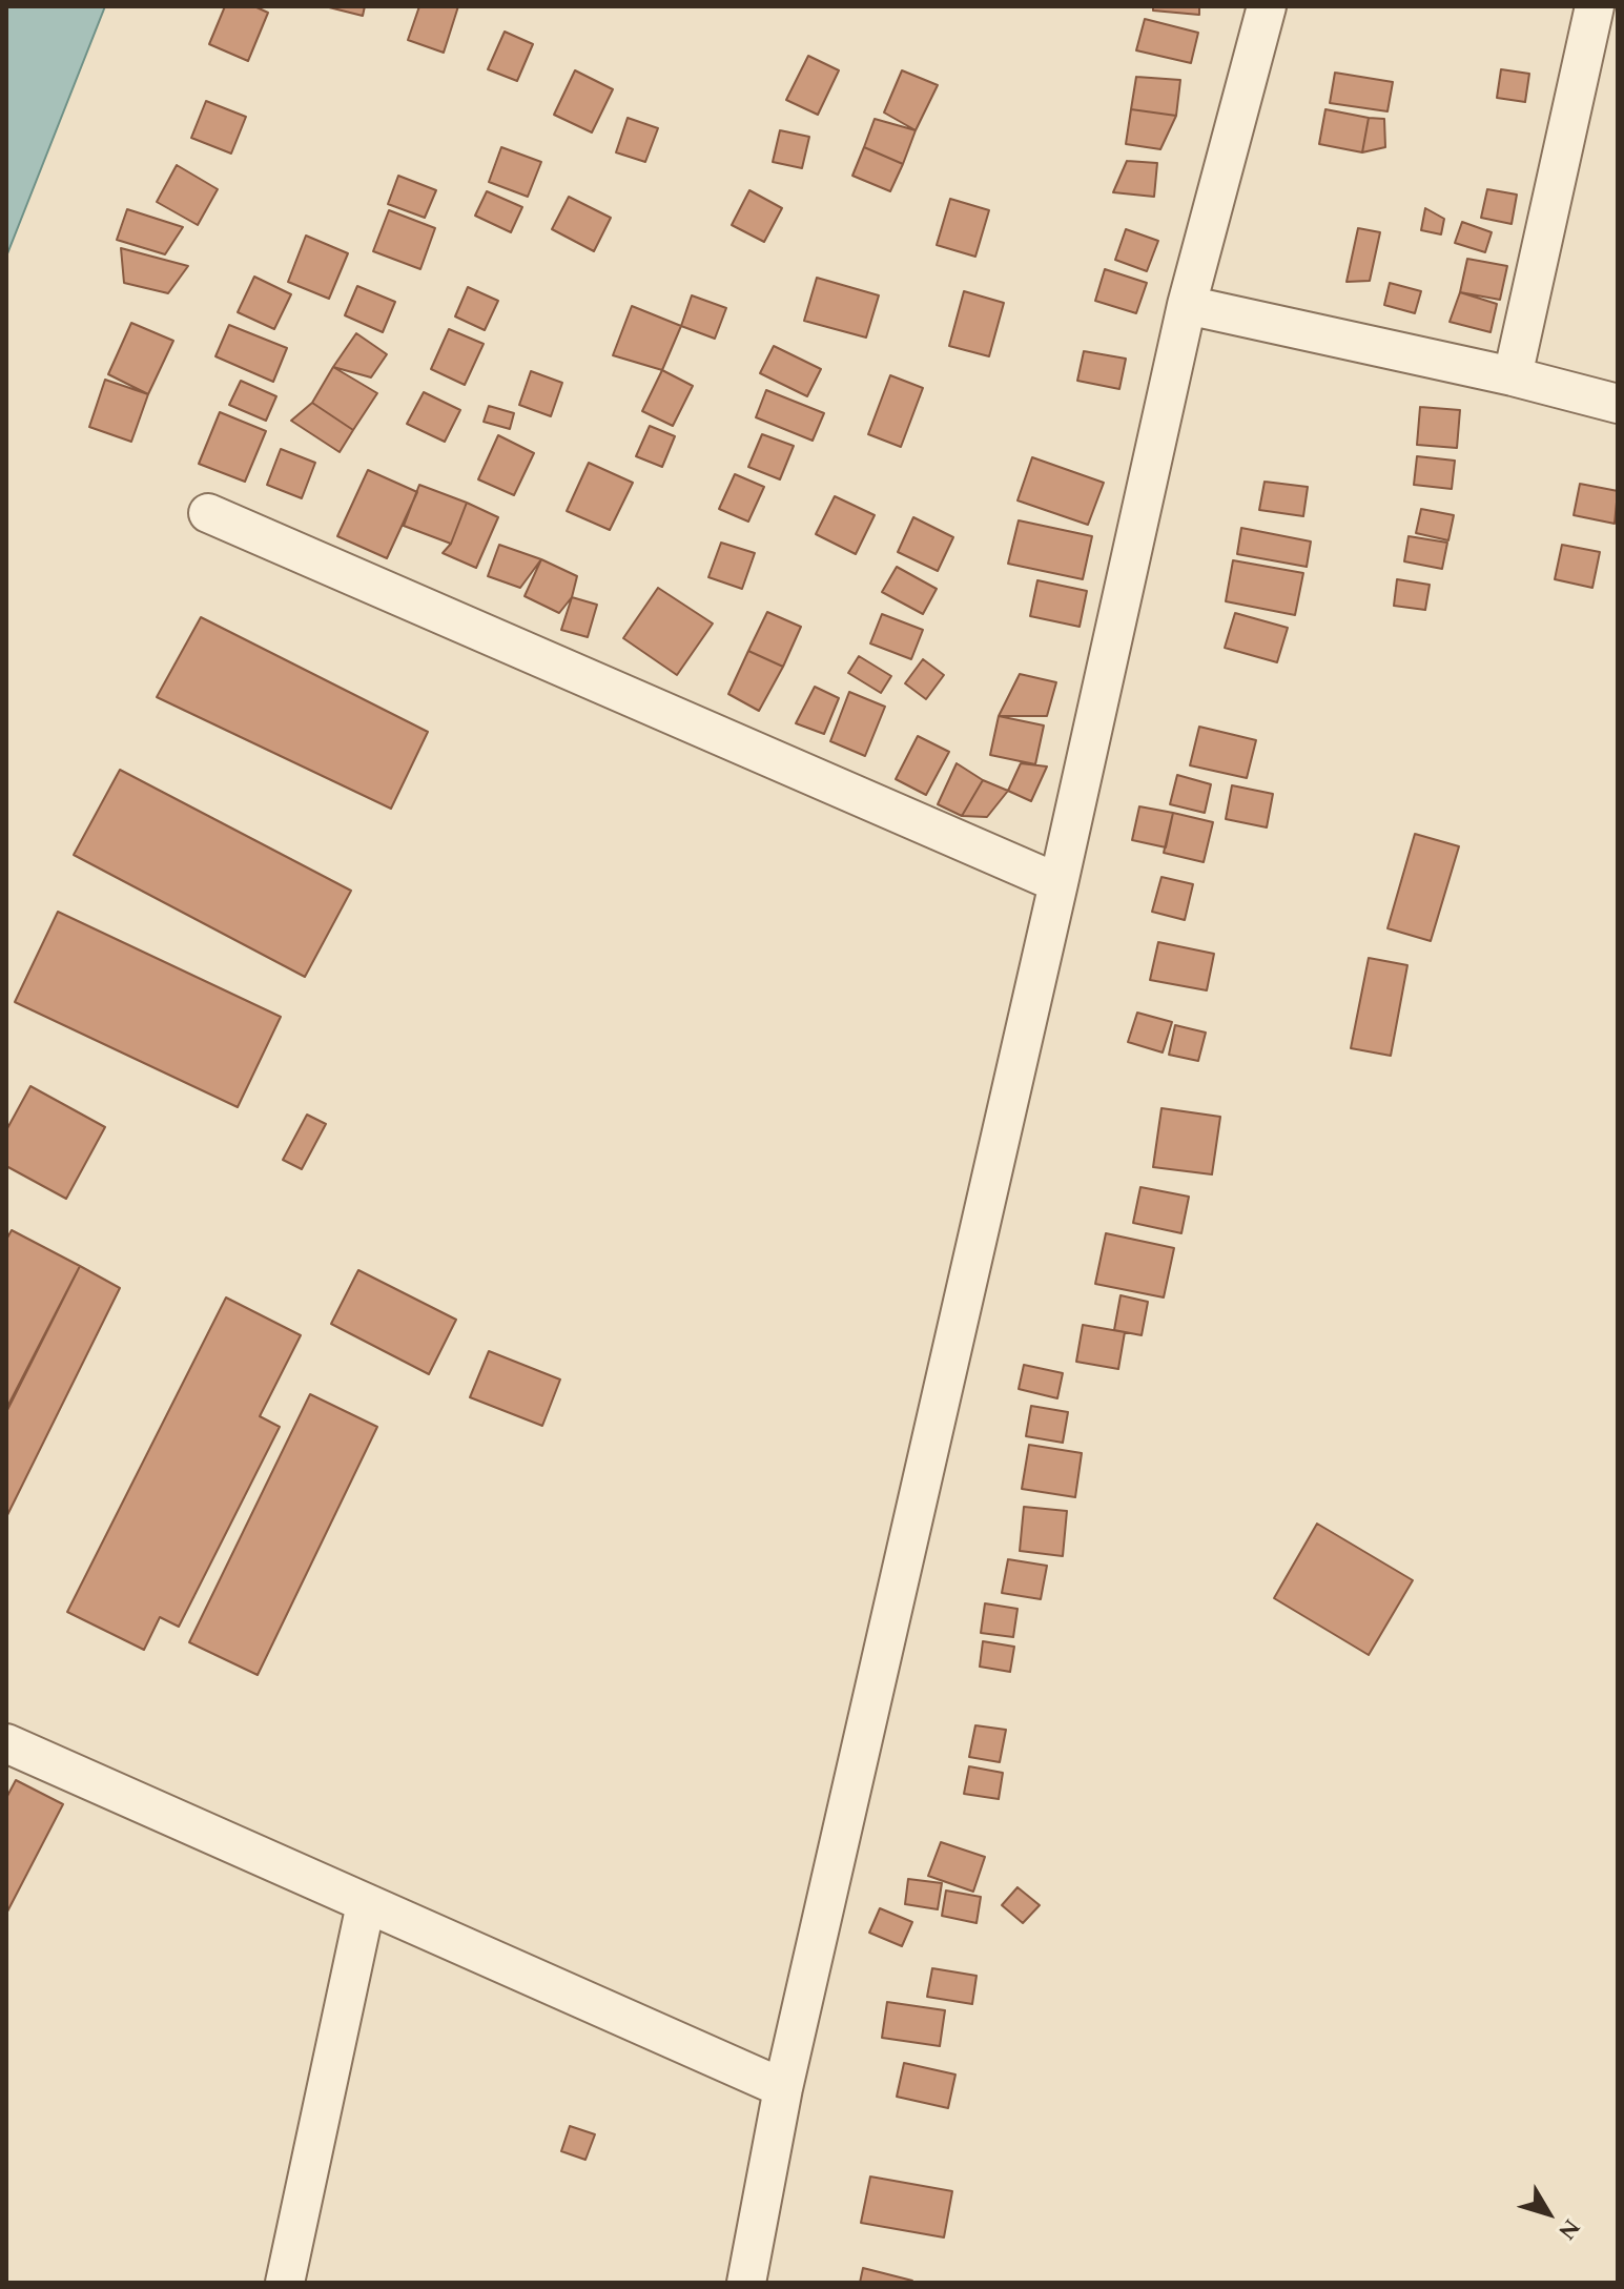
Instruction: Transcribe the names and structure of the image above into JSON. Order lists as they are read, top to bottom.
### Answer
{
  "north": "bottom right"
}
